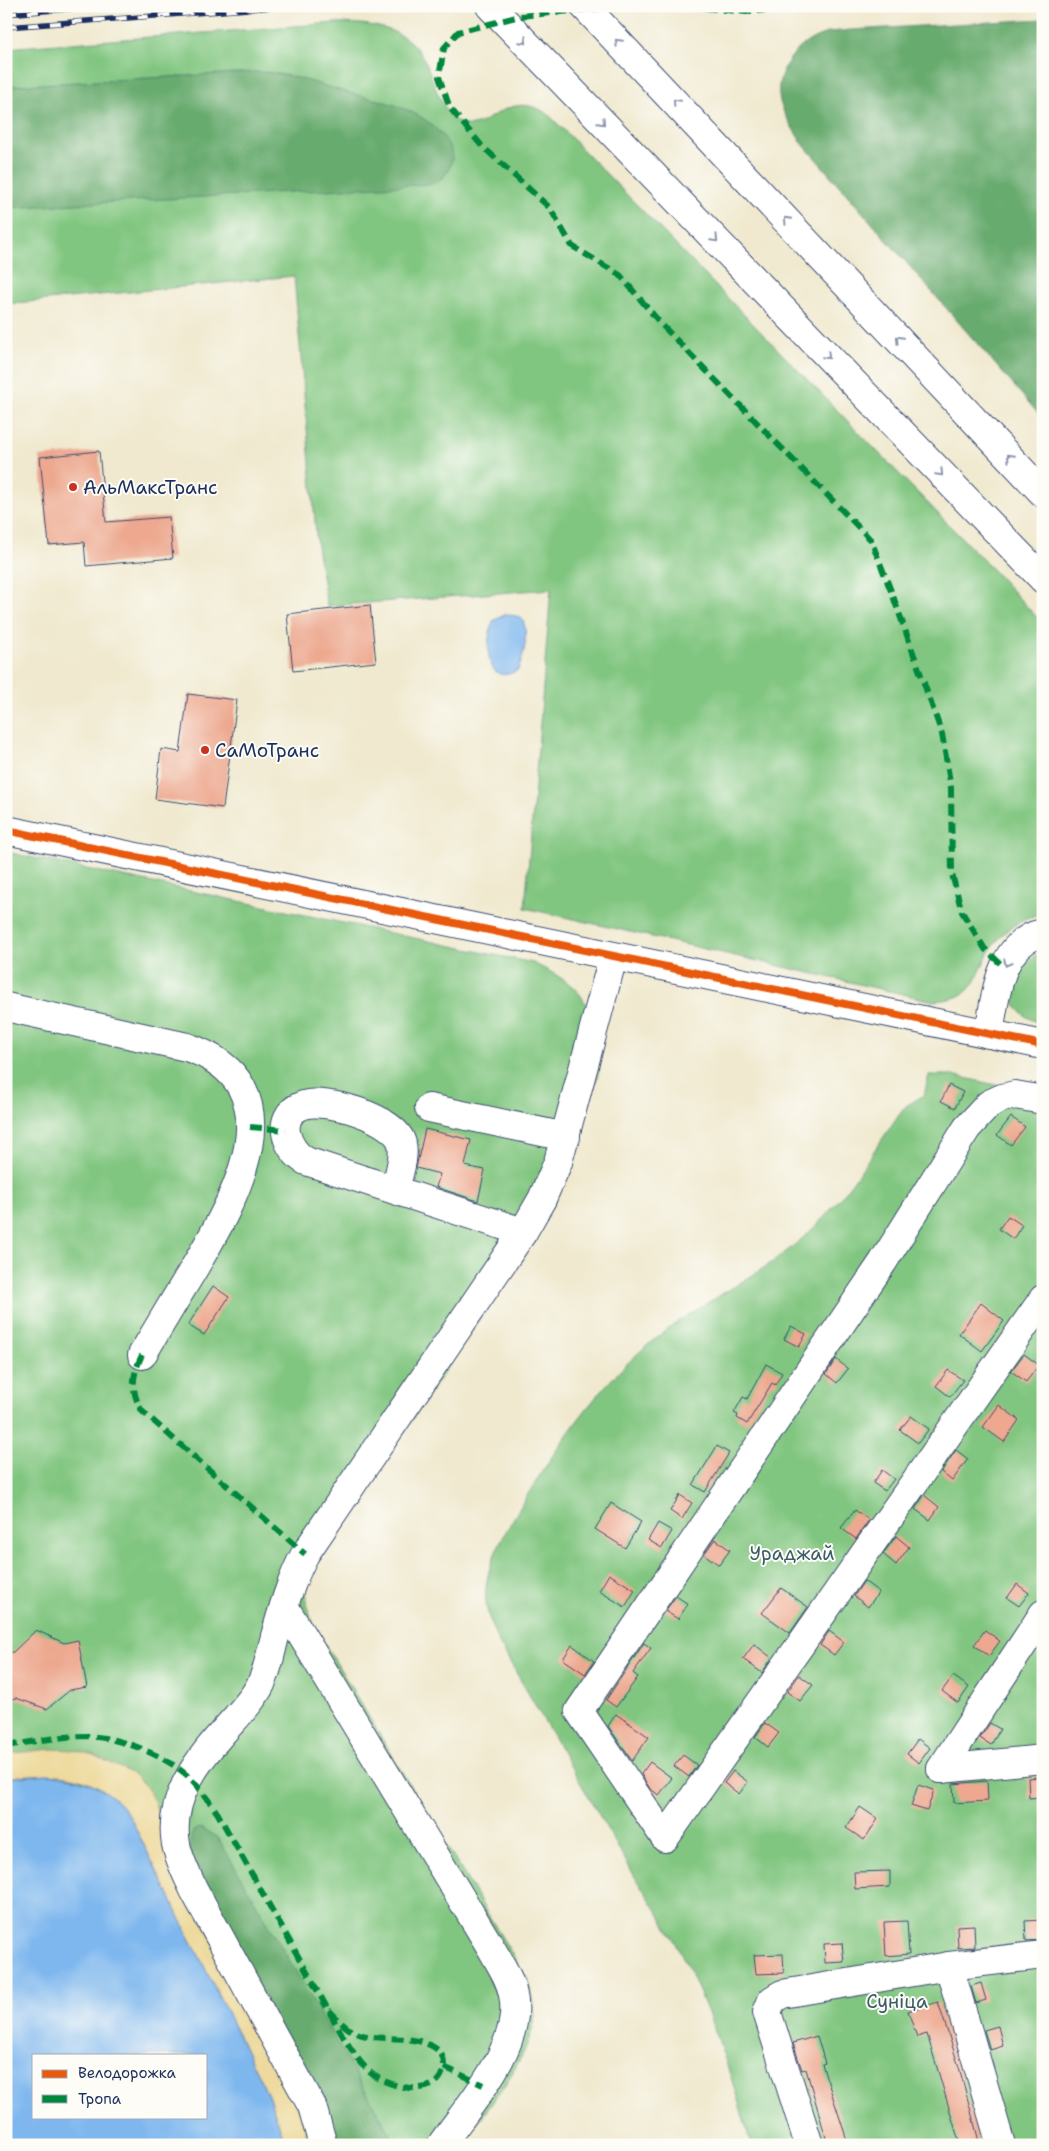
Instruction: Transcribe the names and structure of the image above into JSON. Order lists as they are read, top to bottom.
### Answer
{
  "parks": ["Ураджай", "Суніца"],
  "places": ["АльМаксТранс", "СаМоТранс"],
  "legend": ["Велодорожка", "Тропа"]
}
